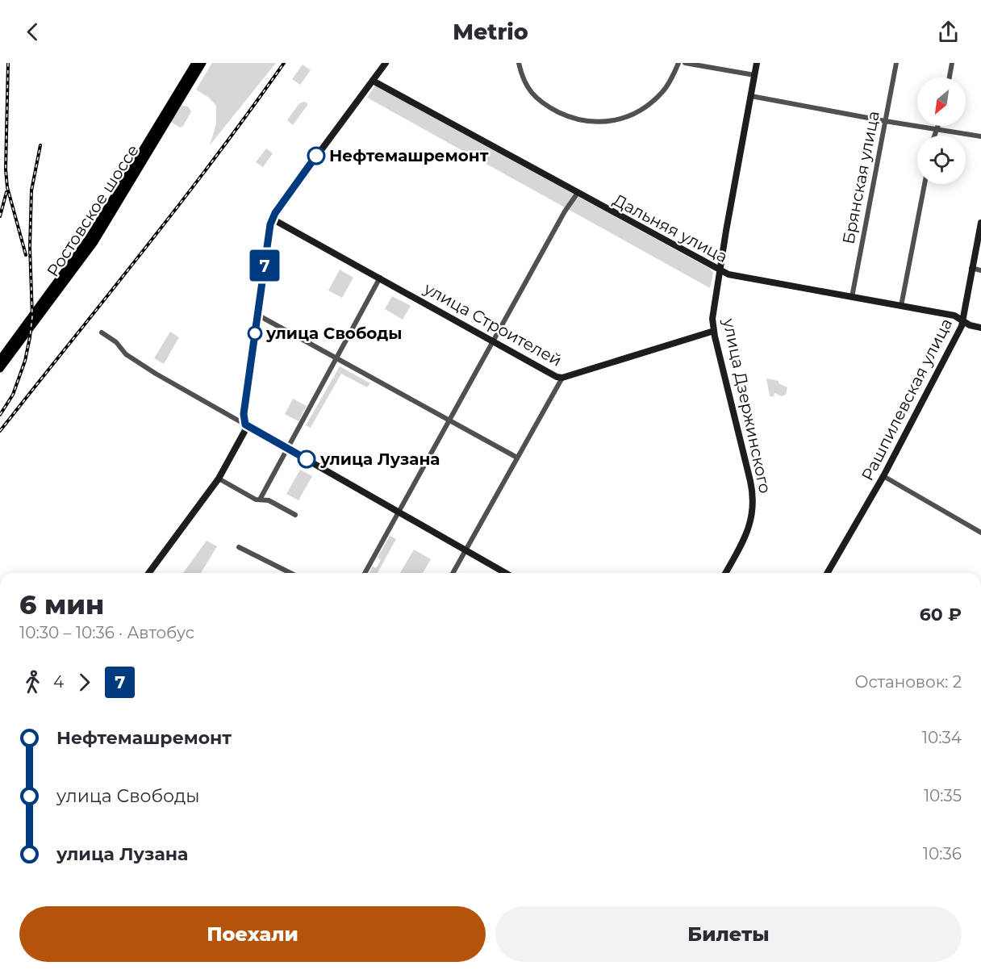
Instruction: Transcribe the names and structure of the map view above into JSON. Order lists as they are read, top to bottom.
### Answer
{
  "streets": {
    "main road": ["Ростовское шоссе"],
    "street": [
      "Брянская улица",
      "Дальняя улица",
      "улица Строителей",
      "Рашпилевская улица",
      "улица Дзержинского"
    ]
  },
  "crossings": [
    ["Брянская улица", "Дальняя улица"],
    ["Дальняя улица", "Рашпилевская улица"],
    ["Дальняя улица", "улица Дзержинского"],
    ["улица Строителей", "улица Дзержинского"]
  ],
  "places": ["Нефтемашремонт", "улица Свободы", "улица Лузана"],
  "lines": ["bus line 7"],
  "north": "bottom left",
  "page": {
    "header": "Metrio",
    "on_map": "7",
    "heading": ["6 мин", "10:30 – 10:36 · Автобус", "60 ₽"],
    "legs": ["4", "7", "Остановок: 2"],
    "list": [
      {
        "name": "Нефтемашремонт",
        "value": "10:34"
      },
      {
        "name": "улица Свободы",
        "value": "10:35"
      },
      {
        "name": "улица Лузана",
        "value": "10:36"
      }
    ],
    "buttons": ["Поехали", "Билеты"]
  }
}
